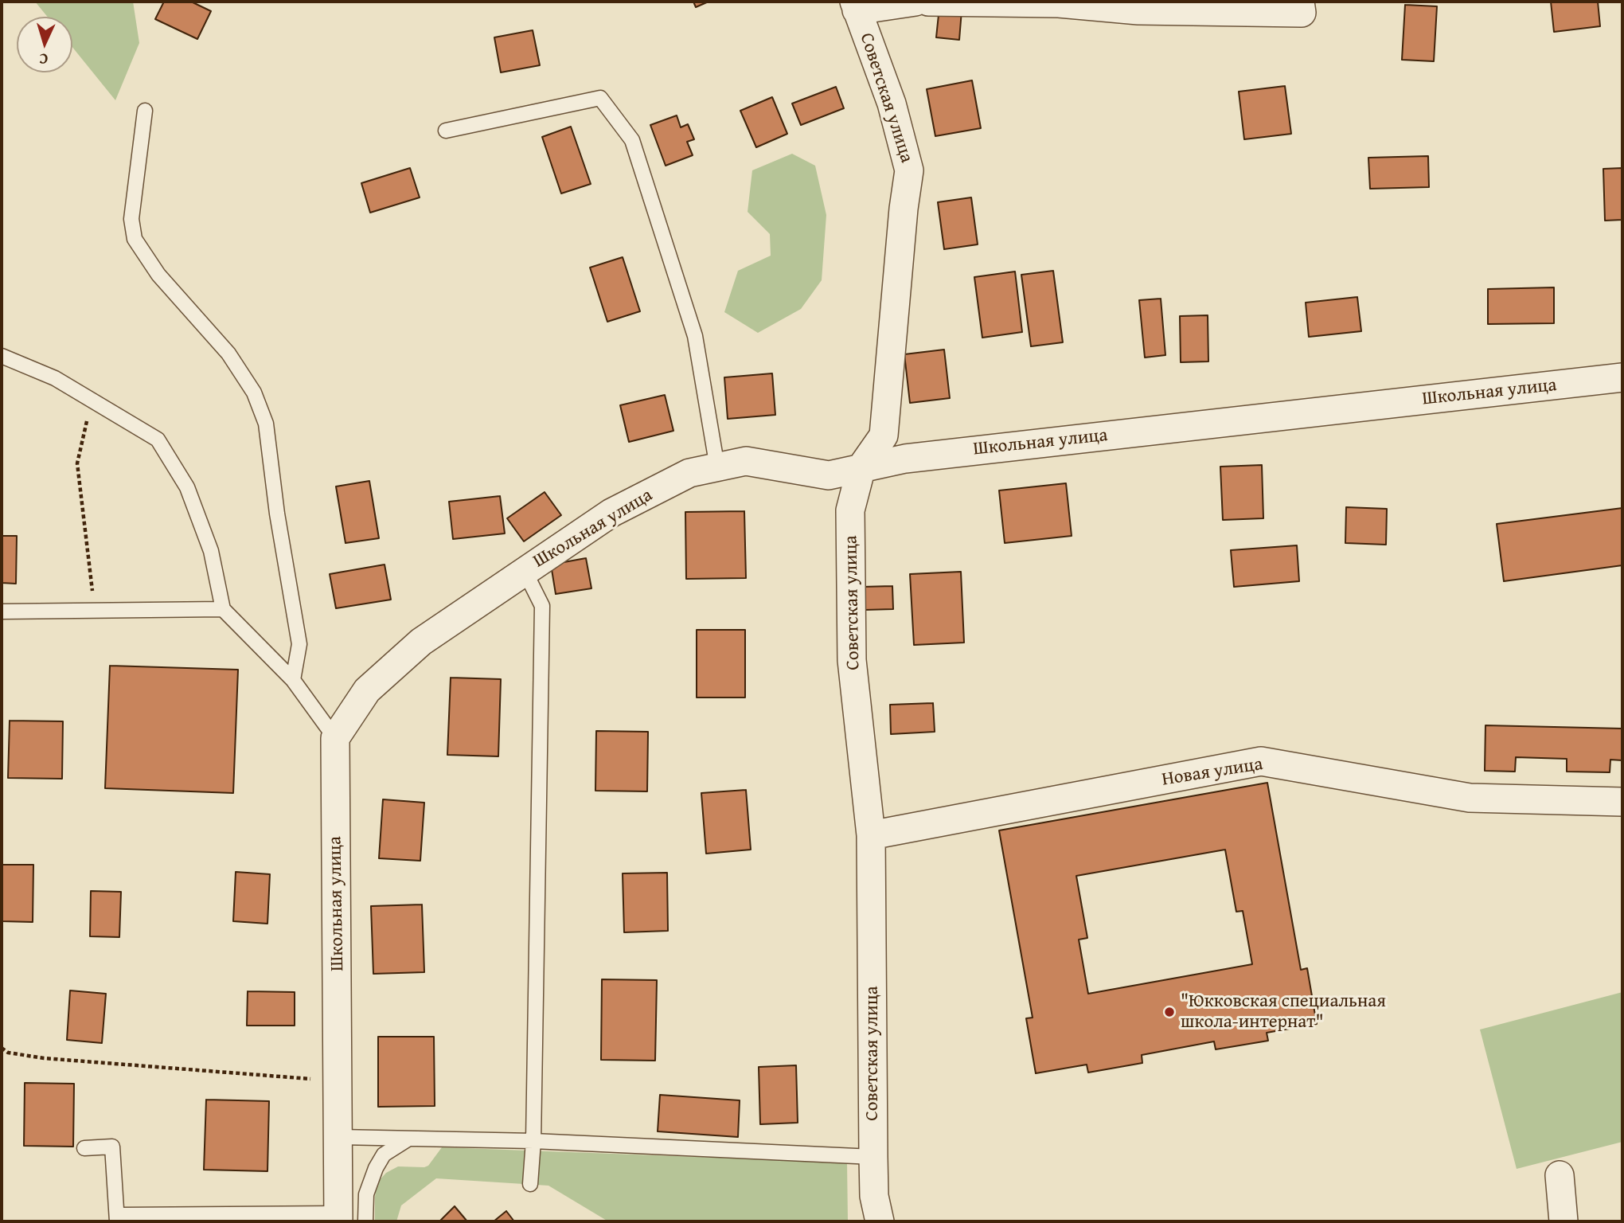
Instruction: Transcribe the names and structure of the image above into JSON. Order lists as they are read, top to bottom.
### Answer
{
  "streets": {
    "street": ["Советская улица", "Школьная улица", "Новая улица"]
  },
  "crossings": [
    ["Советская улица", "Школьная улица"],
    ["Советская улица", "Новая улица"]
  ],
  "places": ["\"Юкковская специальная школа-интернат\""],
  "north": "bottom"
}
